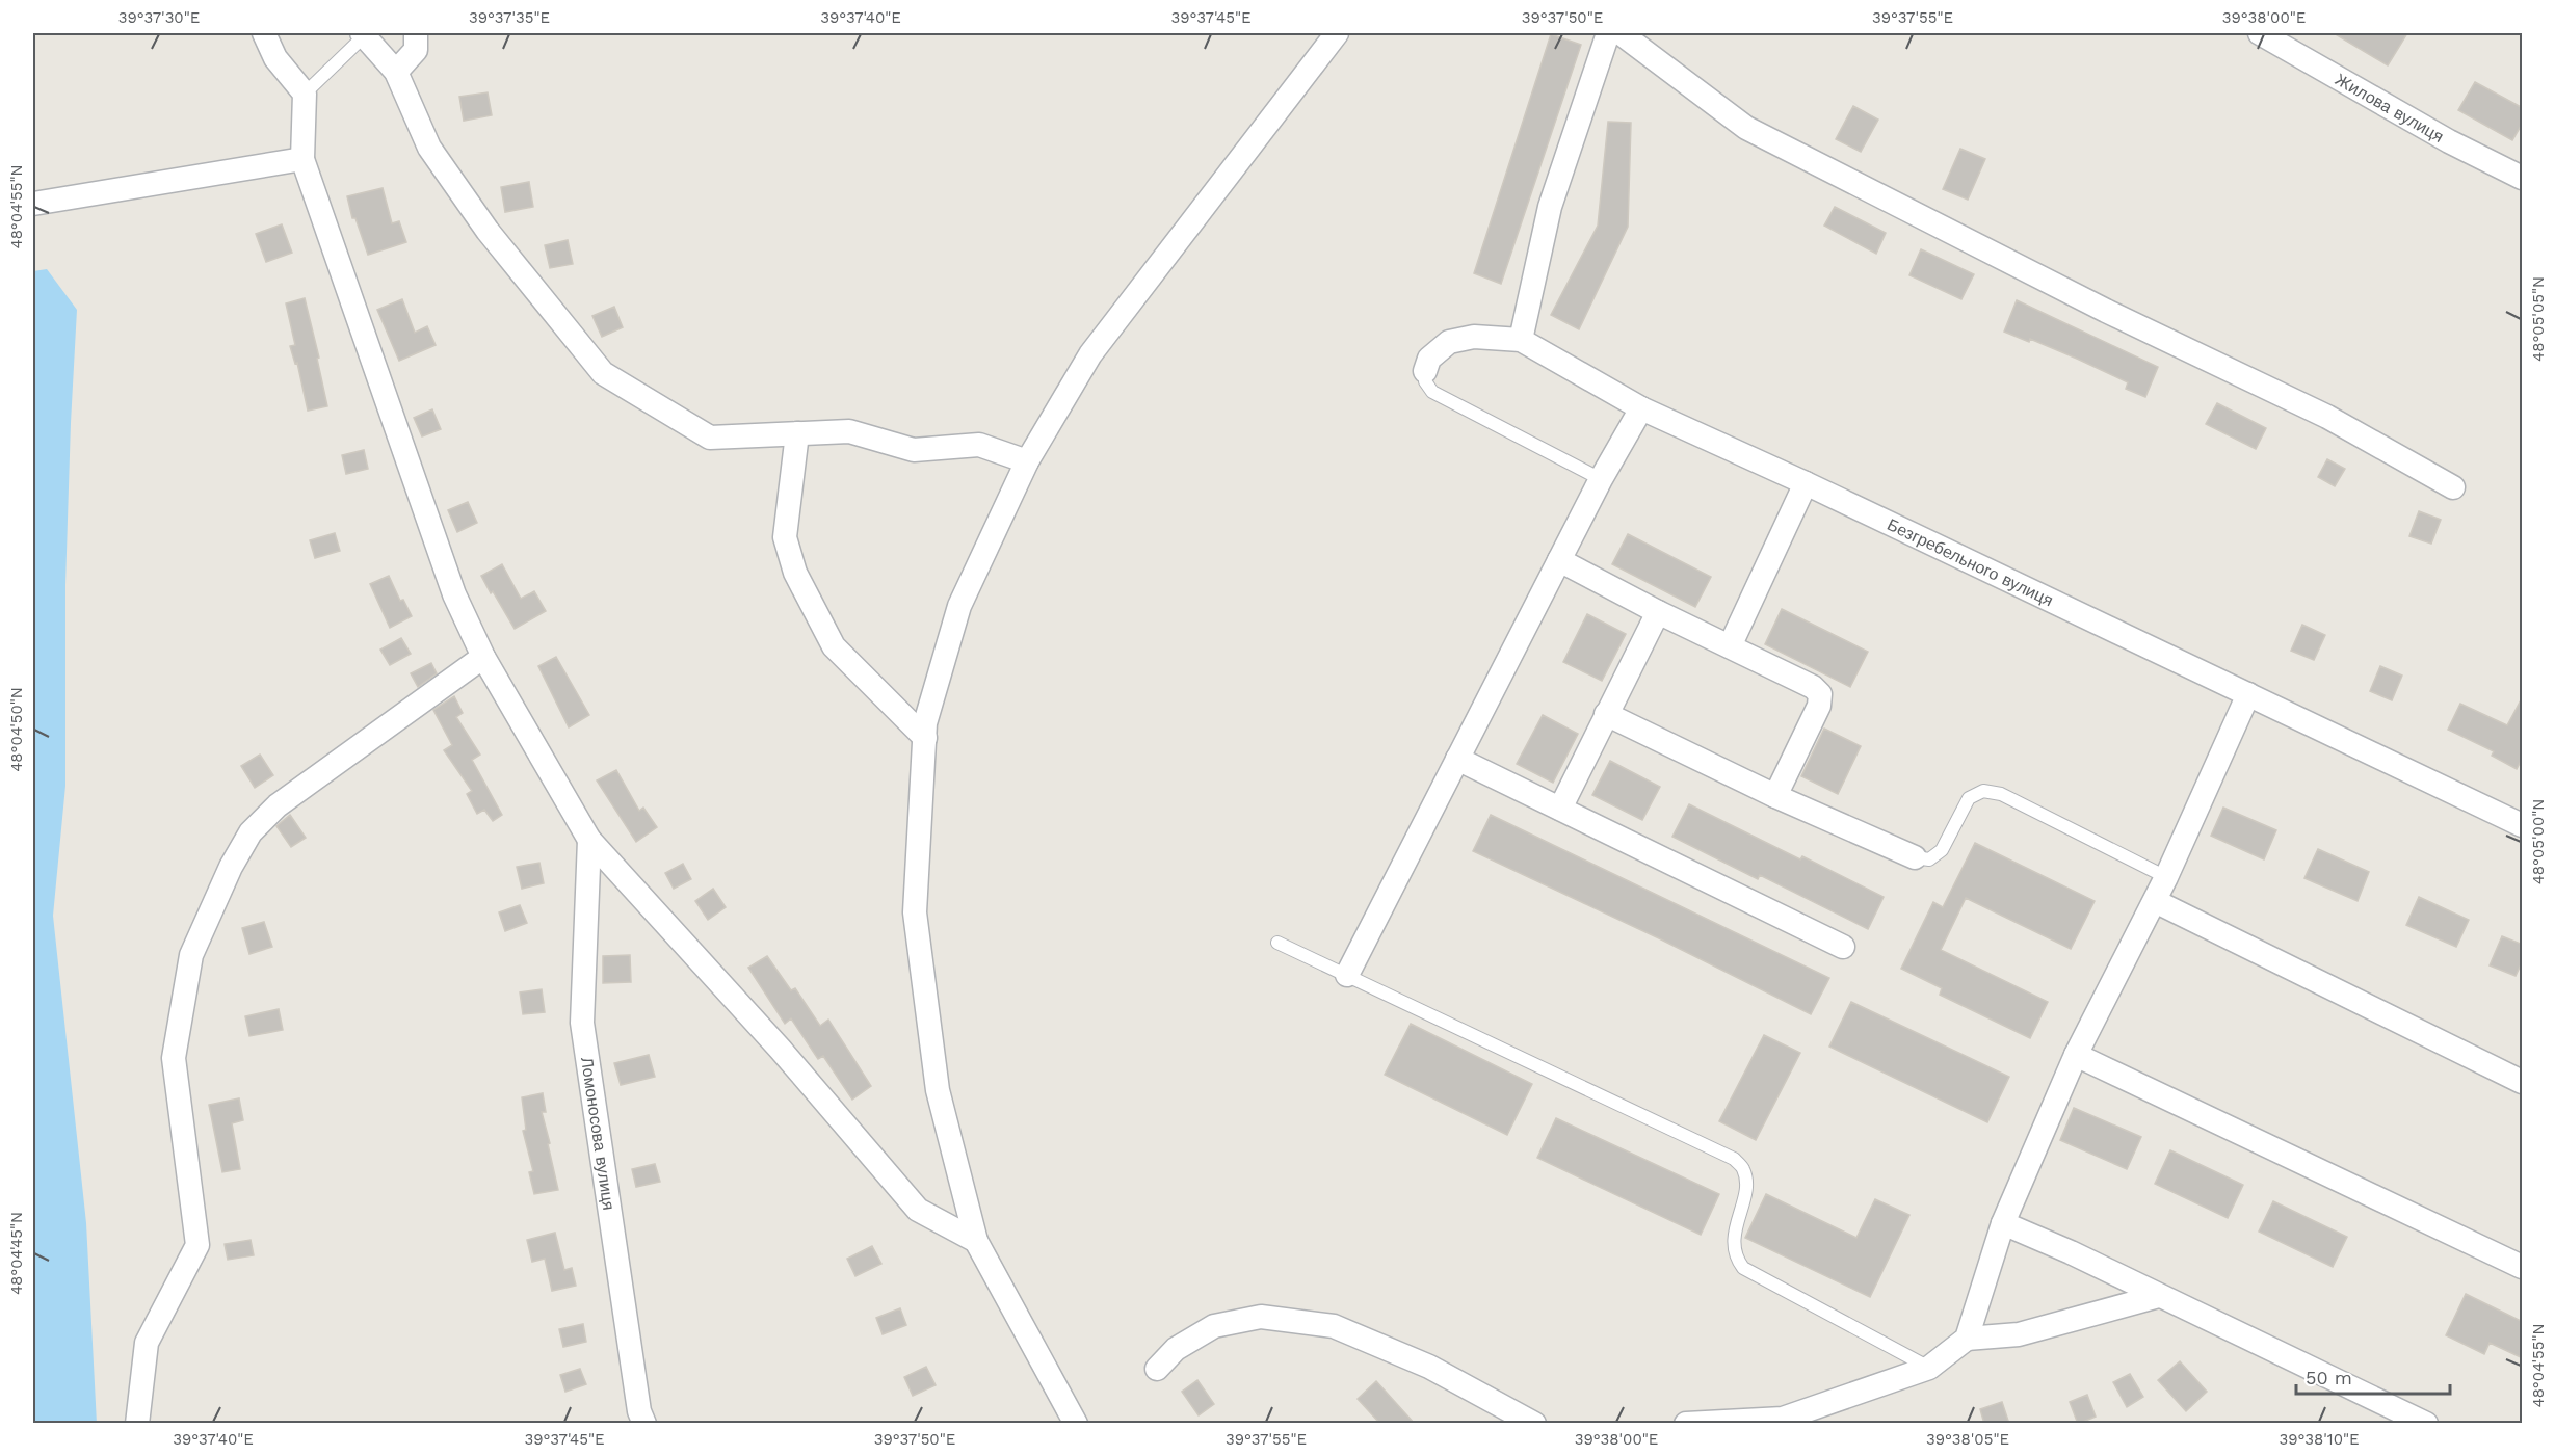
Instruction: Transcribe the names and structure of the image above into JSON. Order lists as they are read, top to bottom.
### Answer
{
  "streets": {
    "street": ["Жилова вулиця", "Безгребельного вулиця", "Ломоносова вулиця"]
  },
  "scale_bar": "50 m",
  "coordinates": [
    "39°37'30\"E",
    "39°37'35\"E",
    "39°37'40\"E",
    "39°37'45\"E",
    "39°37'50\"E",
    "39°37'55\"E",
    "39°38'00\"E",
    "48°04'55\"N",
    "48°05'05\"N",
    "48°04'50\"N",
    "48°05'00\"N",
    "48°04'45\"N",
    "39°38'05\"E",
    "39°38'10\"E"
  ]
}
